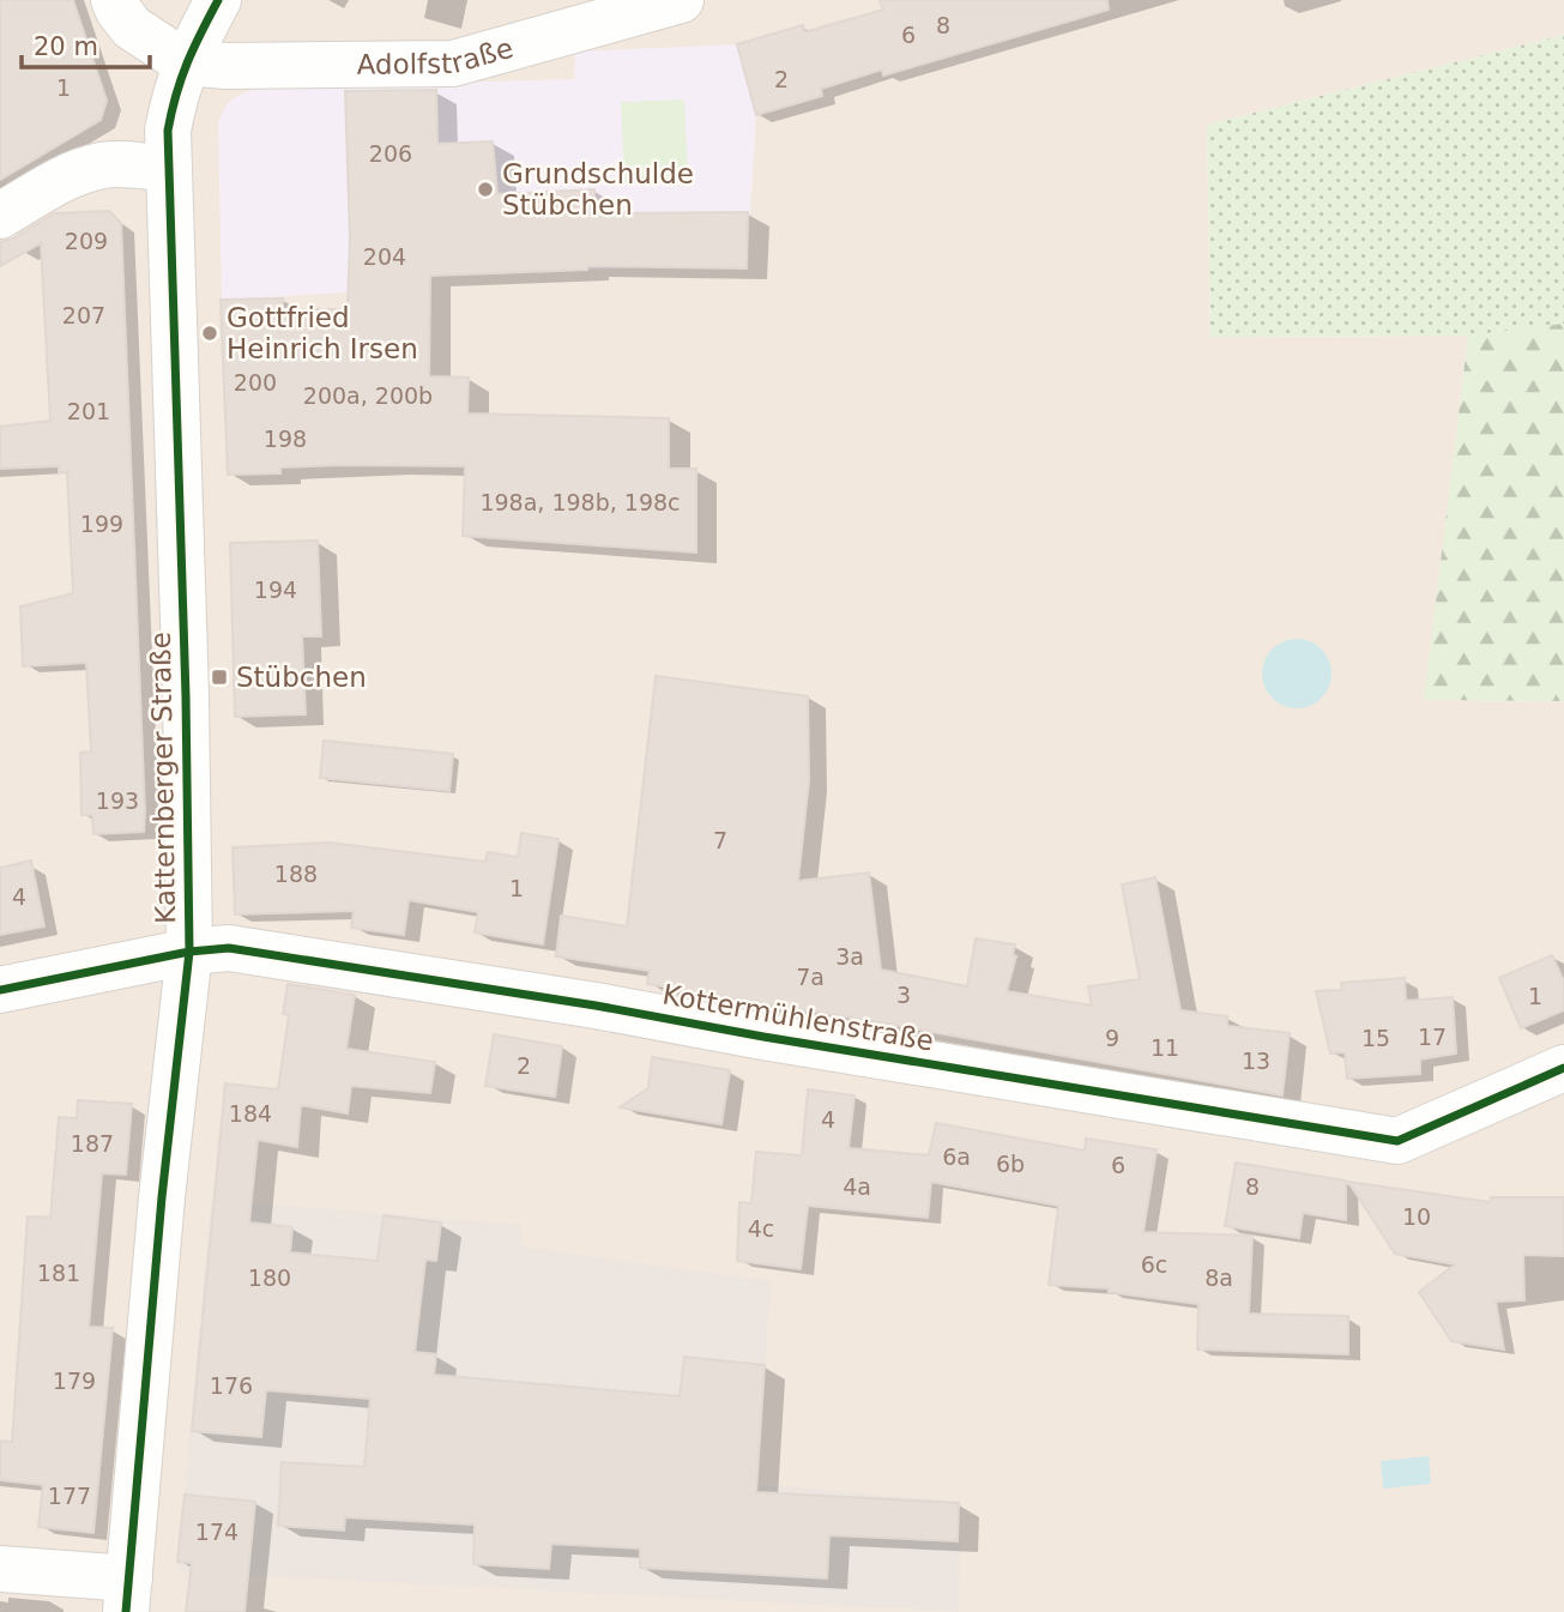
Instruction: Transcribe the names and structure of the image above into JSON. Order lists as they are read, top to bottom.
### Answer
{
  "streets": {
    "street": ["Adolfstraße", "Katternberger Straße", "Kottermühlenstraße"]
  },
  "crossings": [
    ["Adolfstraße", "Katternberger Straße"],
    ["Katternberger Straße", "Kottermühlenstraße"]
  ],
  "places": {
    "other": ["Grundschulde Stübchen", "Gottfried Heinrich Irsen"],
    "transit": ["Stübchen"]
  },
  "house_numbers": [
    "8",
    "6",
    "2",
    "1",
    "206",
    "209",
    "204",
    "207",
    "200",
    "200a, 200b",
    "201",
    "198",
    "198a, 198b, 198c",
    "199",
    "194",
    "193",
    "7",
    "188",
    "1",
    "4",
    "3a",
    "7a",
    "3",
    "1",
    "17",
    "9",
    "15",
    "11",
    "13",
    "2",
    "184",
    "4",
    "187",
    "6a",
    "6b",
    "6",
    "4a",
    "8",
    "10",
    "4c",
    "6c",
    "181",
    "180",
    "8a",
    "179",
    "176",
    "177",
    "174"
  ],
  "scale_bar": "20 m"
}
